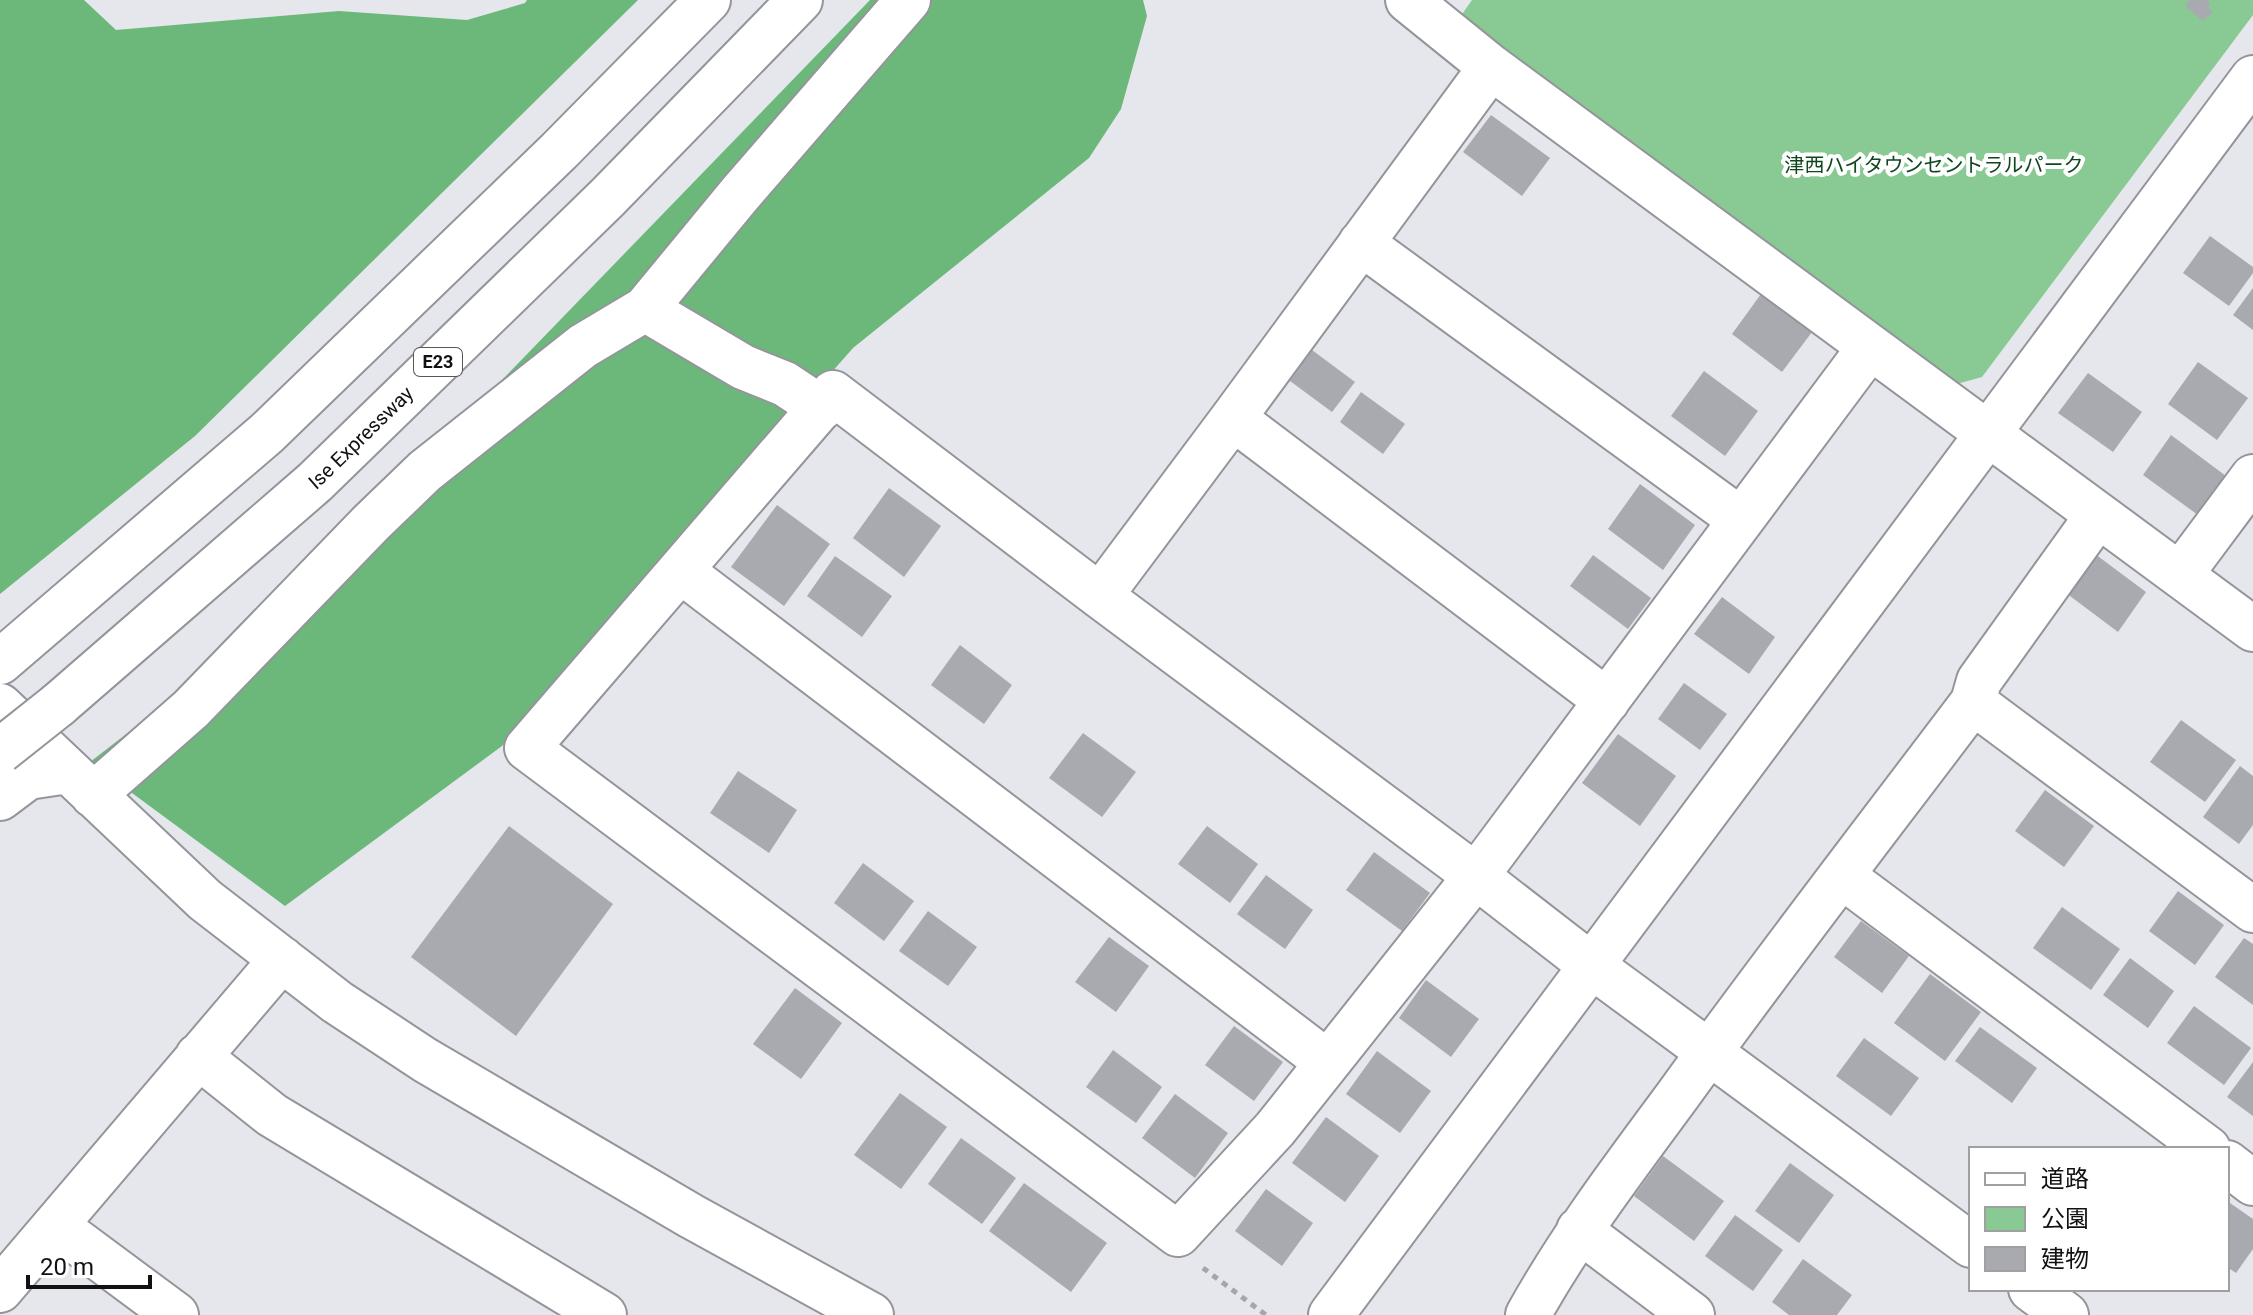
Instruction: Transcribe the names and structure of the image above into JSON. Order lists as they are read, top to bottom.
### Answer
{
  "streets": {
    "main road": ["E23", "Ise Expressway"]
  },
  "parks": ["津西ハイタウンセントラルパーク"],
  "legend": ["道路", "公園", "建物"],
  "scale_bar": "20 m"
}
